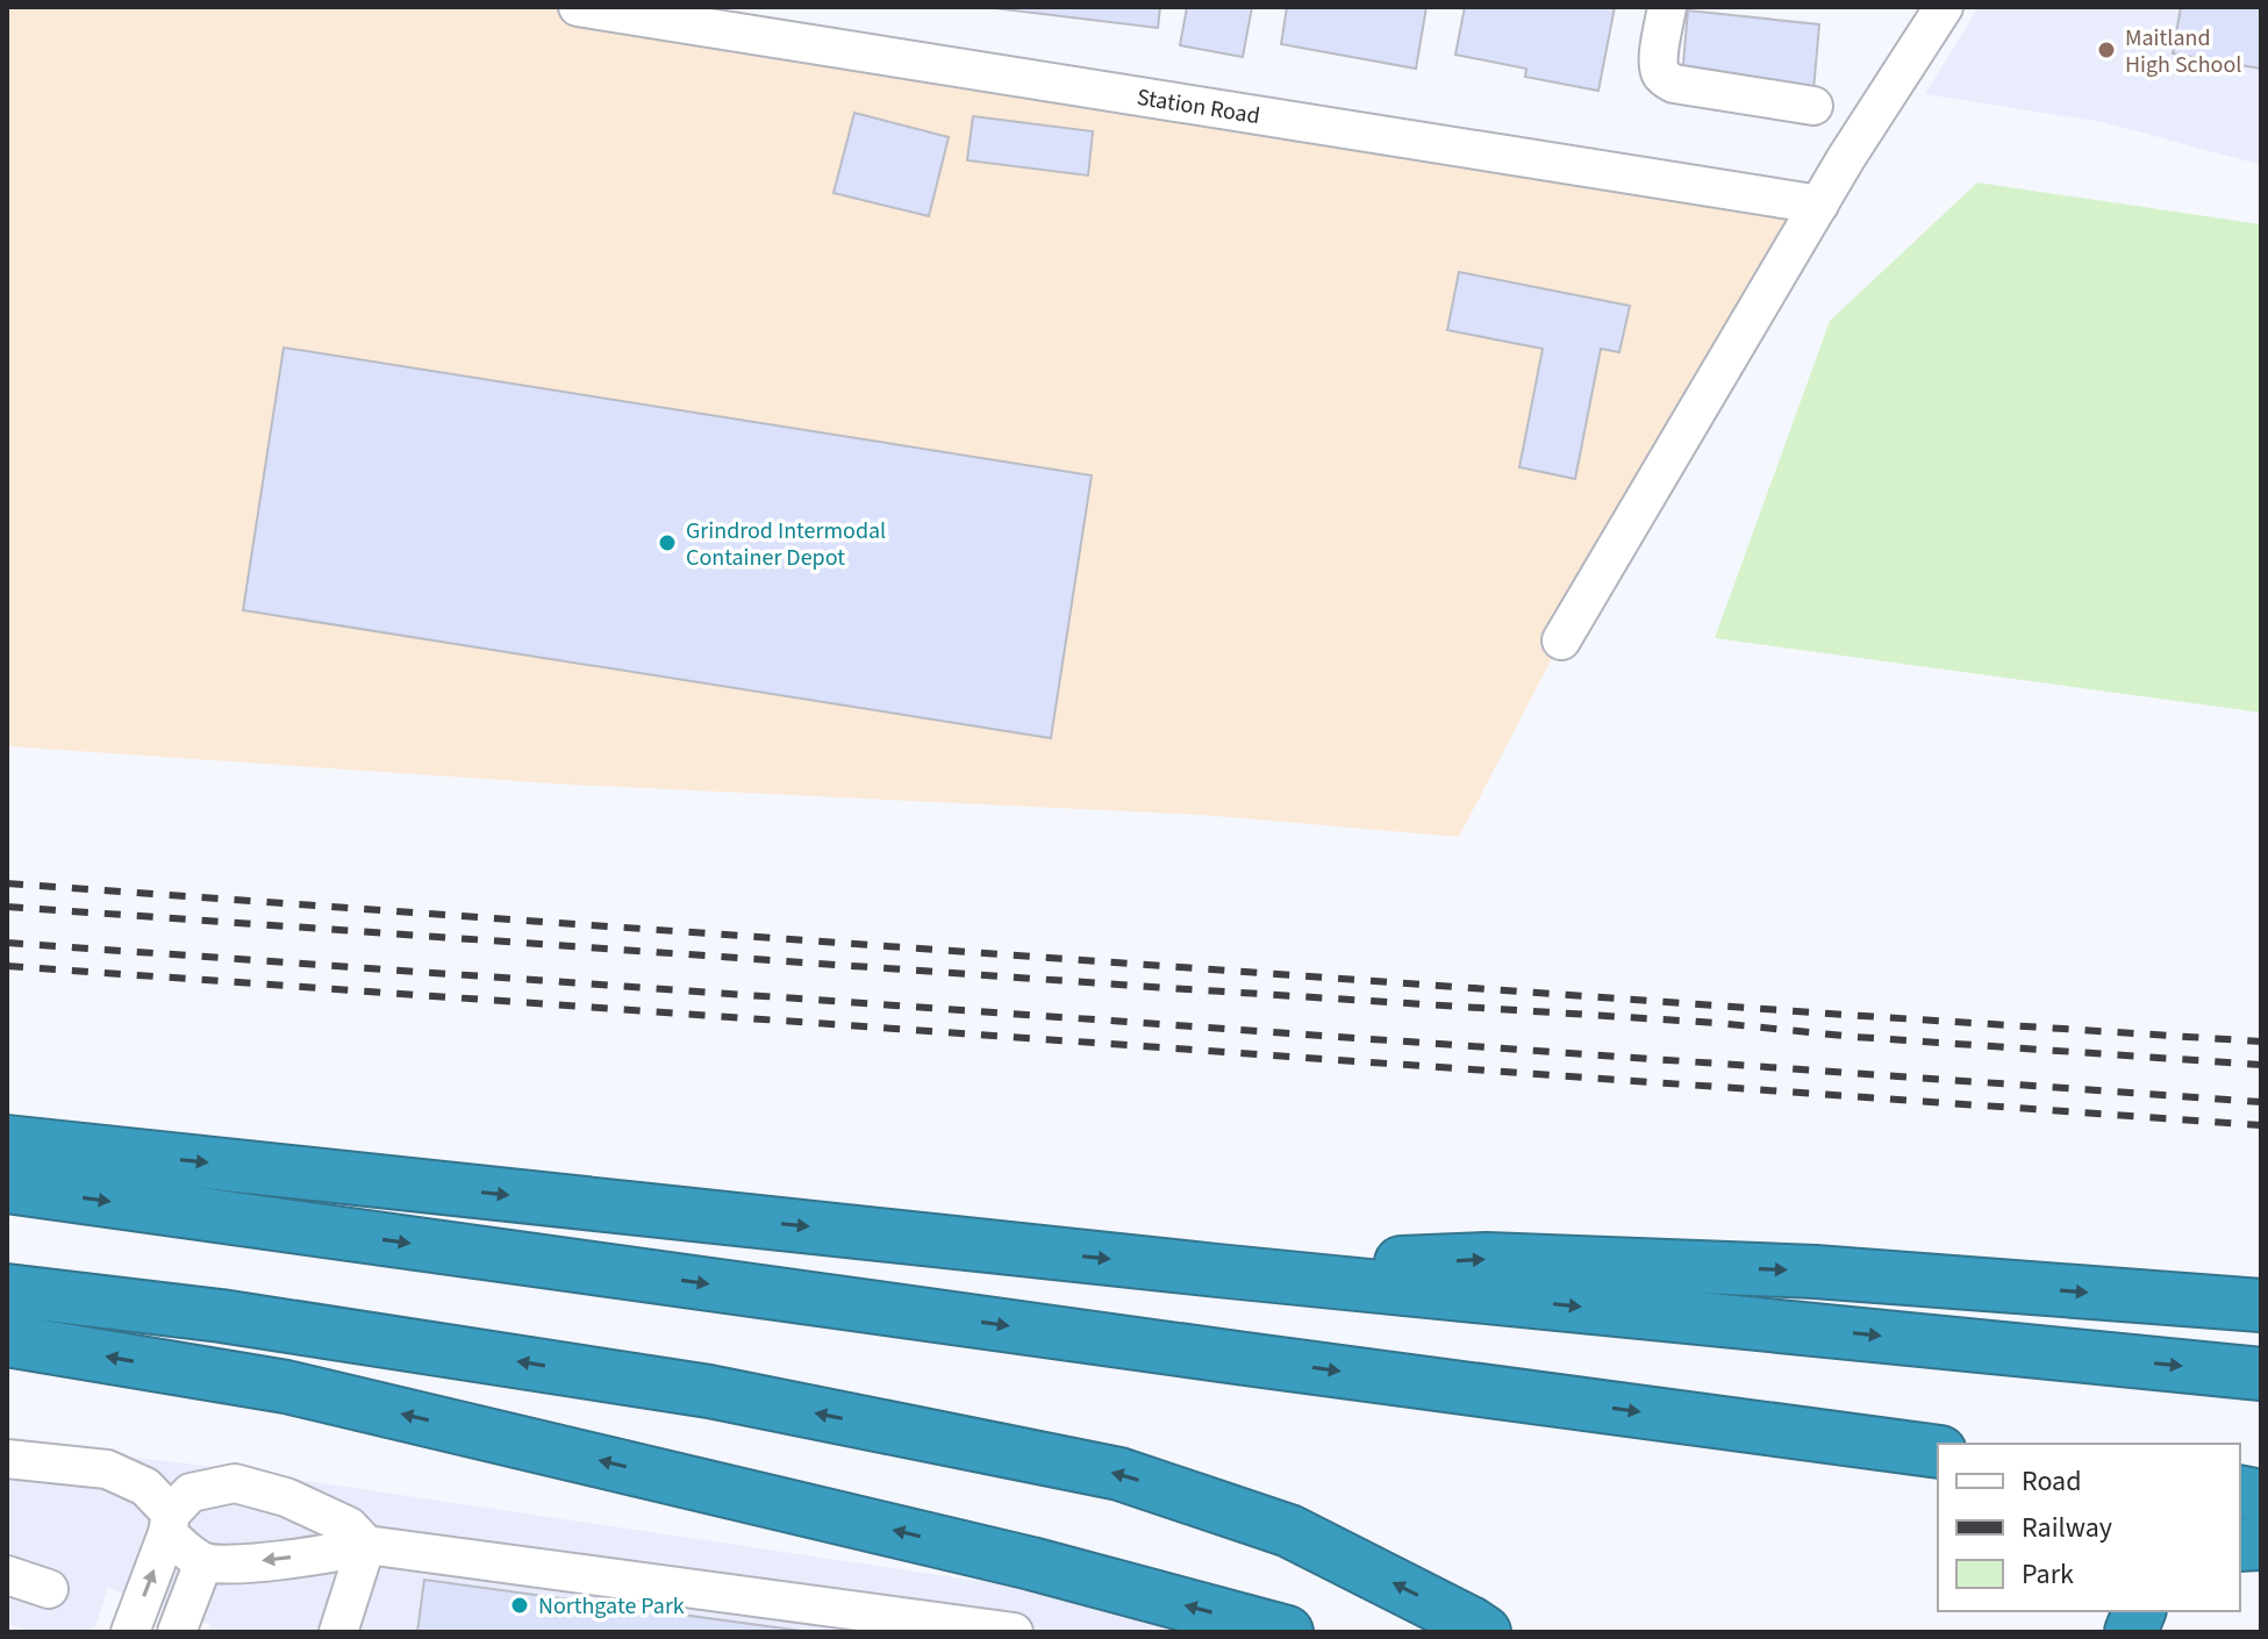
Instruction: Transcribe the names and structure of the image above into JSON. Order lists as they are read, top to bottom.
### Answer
{
  "streets": {
    "street": ["Station Road"]
  },
  "places": ["Maitland High School", "Grindrod Intermodal Container Depot", "Northgate Park"],
  "legend": ["Road", "Railway", "Park"]
}
